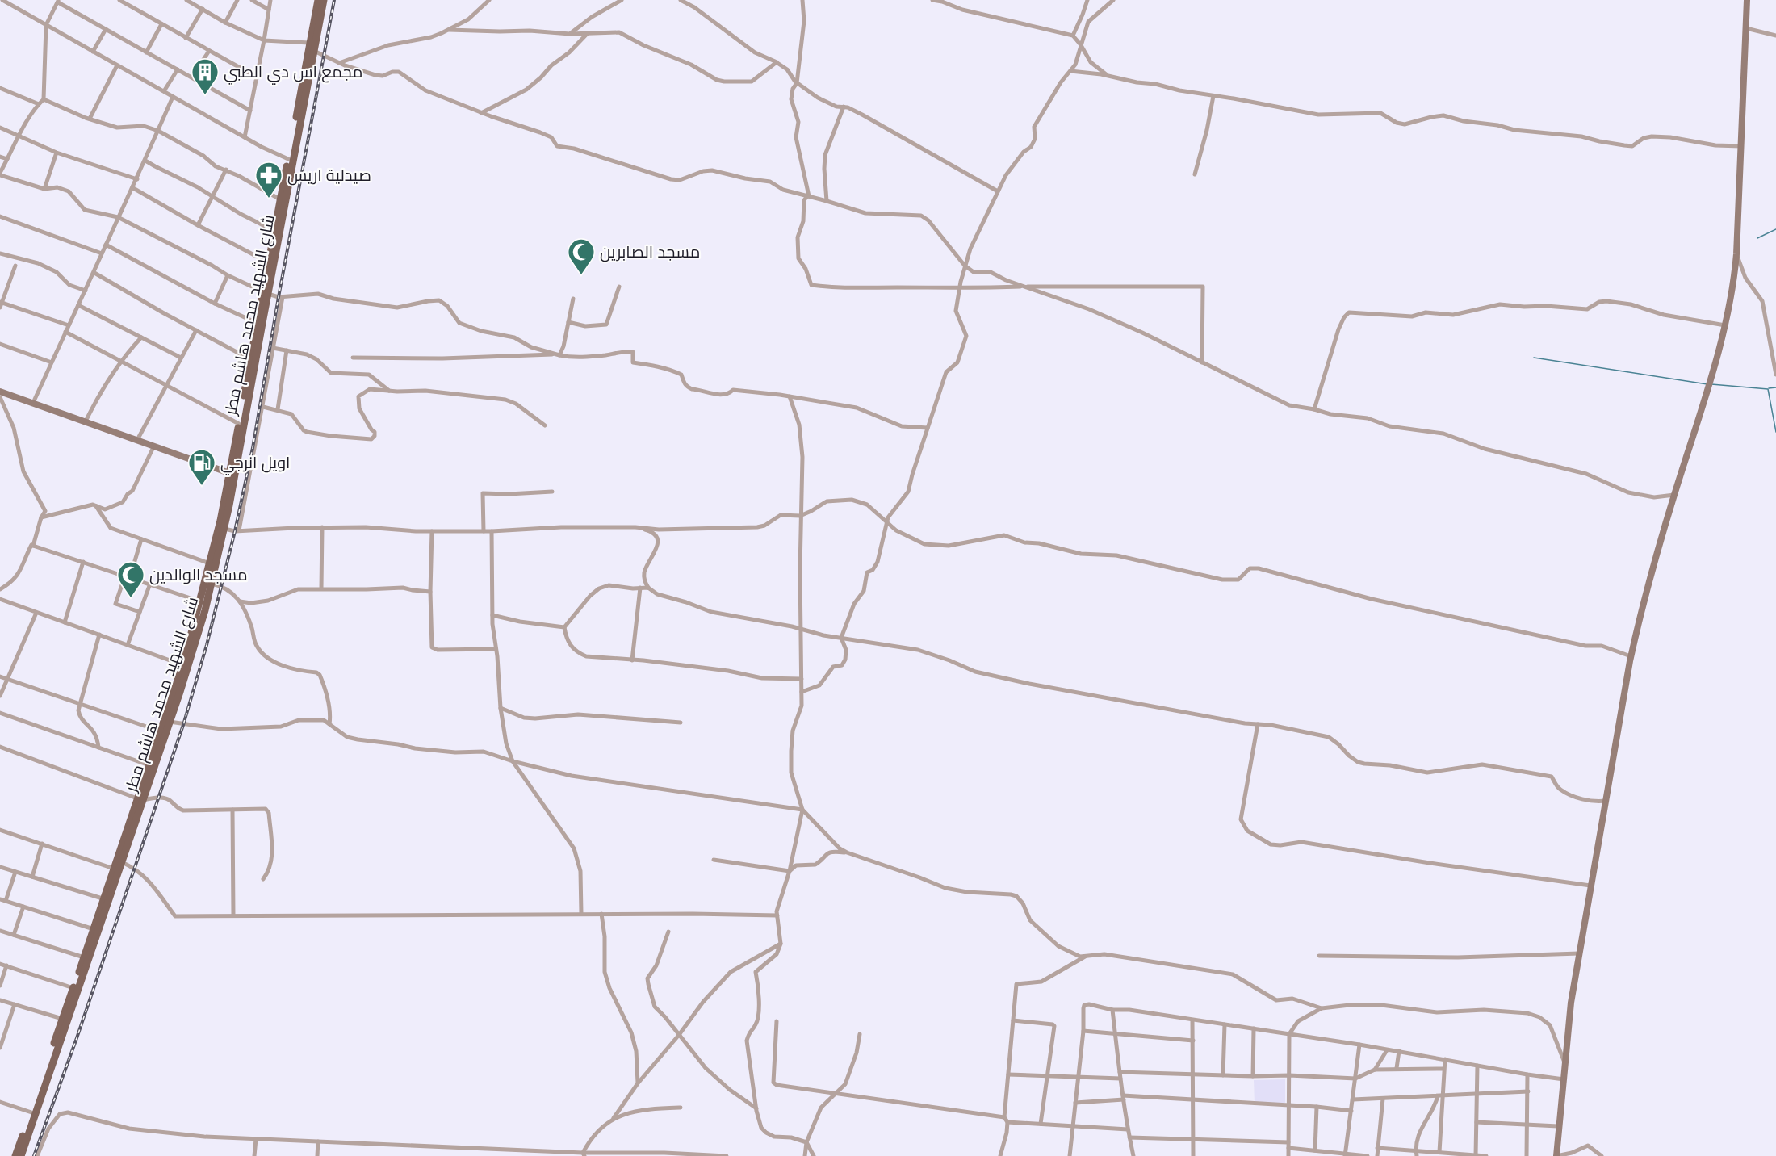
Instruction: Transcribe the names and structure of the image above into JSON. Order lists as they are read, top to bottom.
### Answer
{
  "streets": {
    "main road": ["شارع الشهيد محمد هاشم مطر"]
  },
  "places": {
    "building": ["مجمع اس دي الطبي"],
    "pharmacy": ["صيدلية اريس"],
    "mosque": ["مسجد الصابرين", "مسجد الوالدين"],
    "fuel station": ["اويل انرجي"]
  }
}
